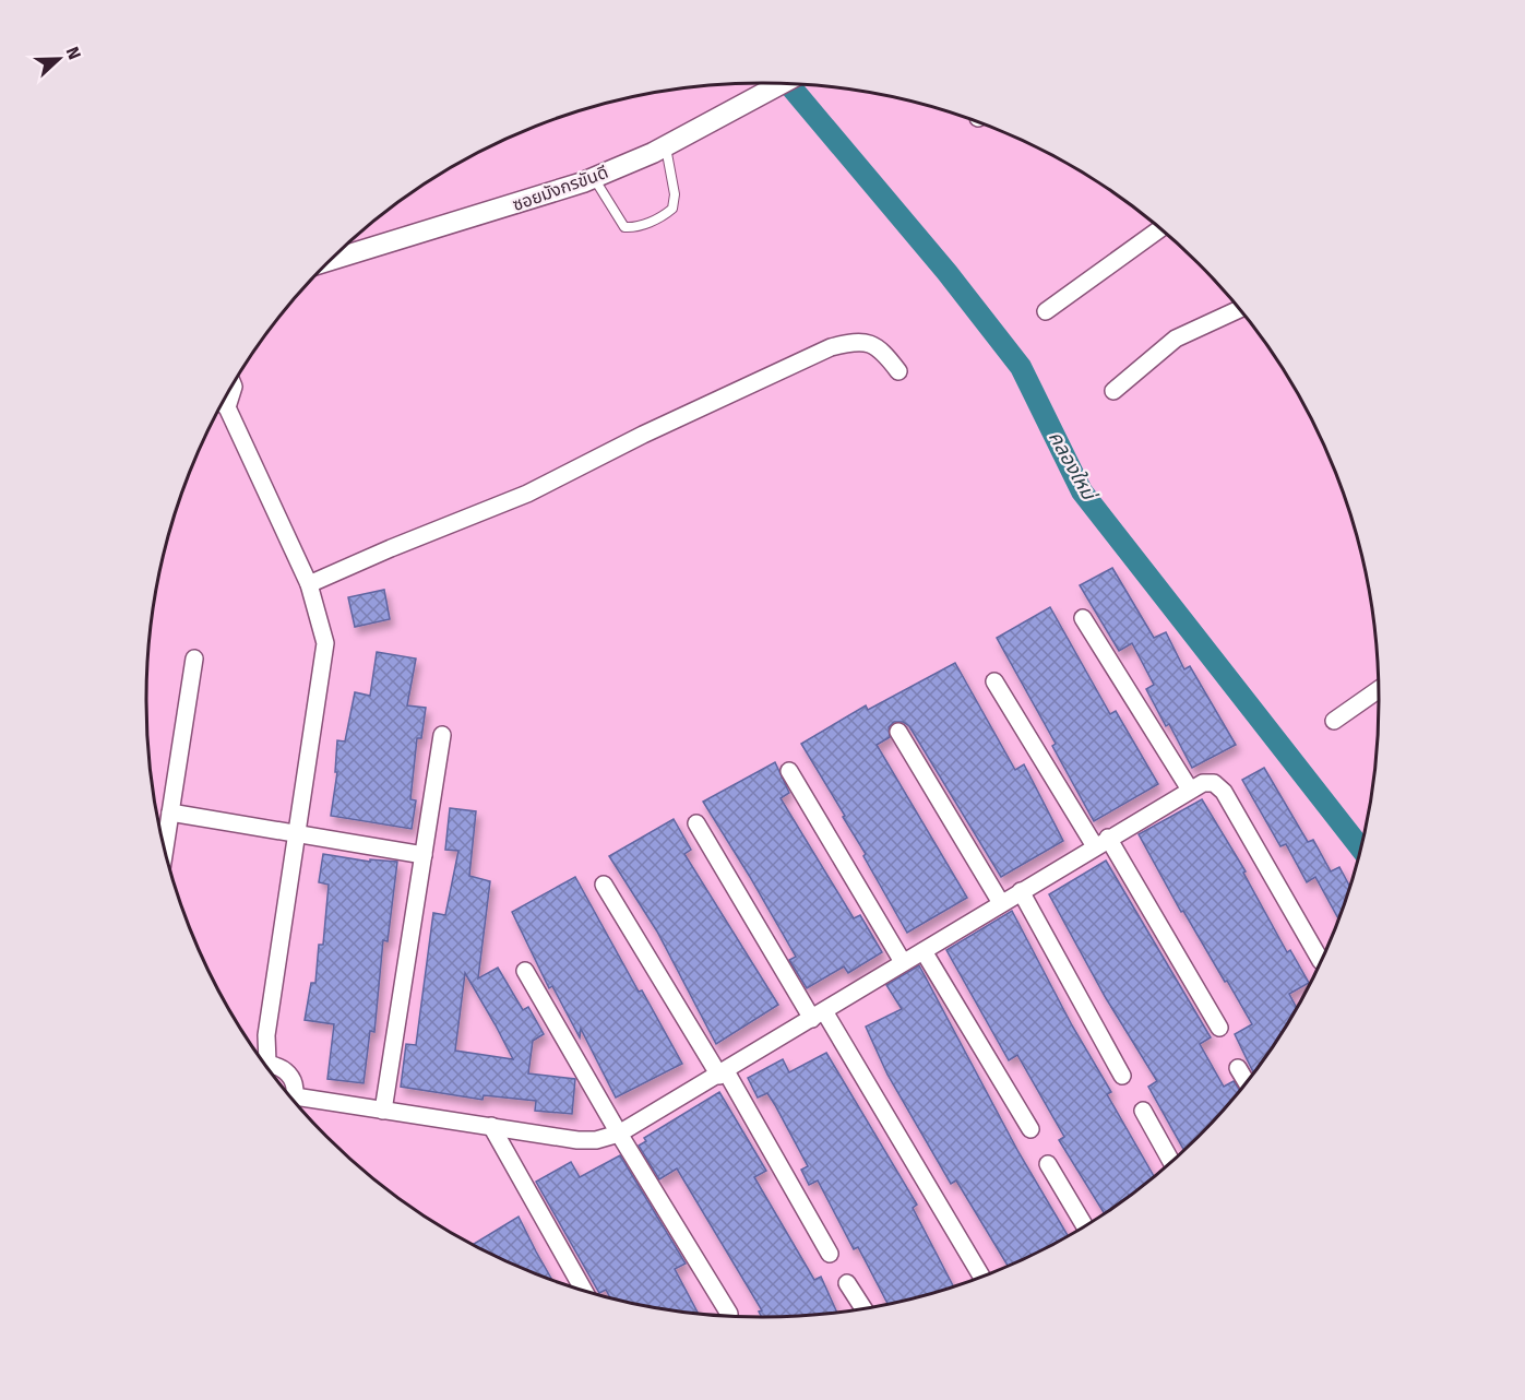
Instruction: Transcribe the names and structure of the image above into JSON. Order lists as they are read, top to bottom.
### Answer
{
  "streets": {
    "street": ["ซอยมังกรขันดี"]
  },
  "water": ["คลองใหม่"],
  "north": "right"
}
